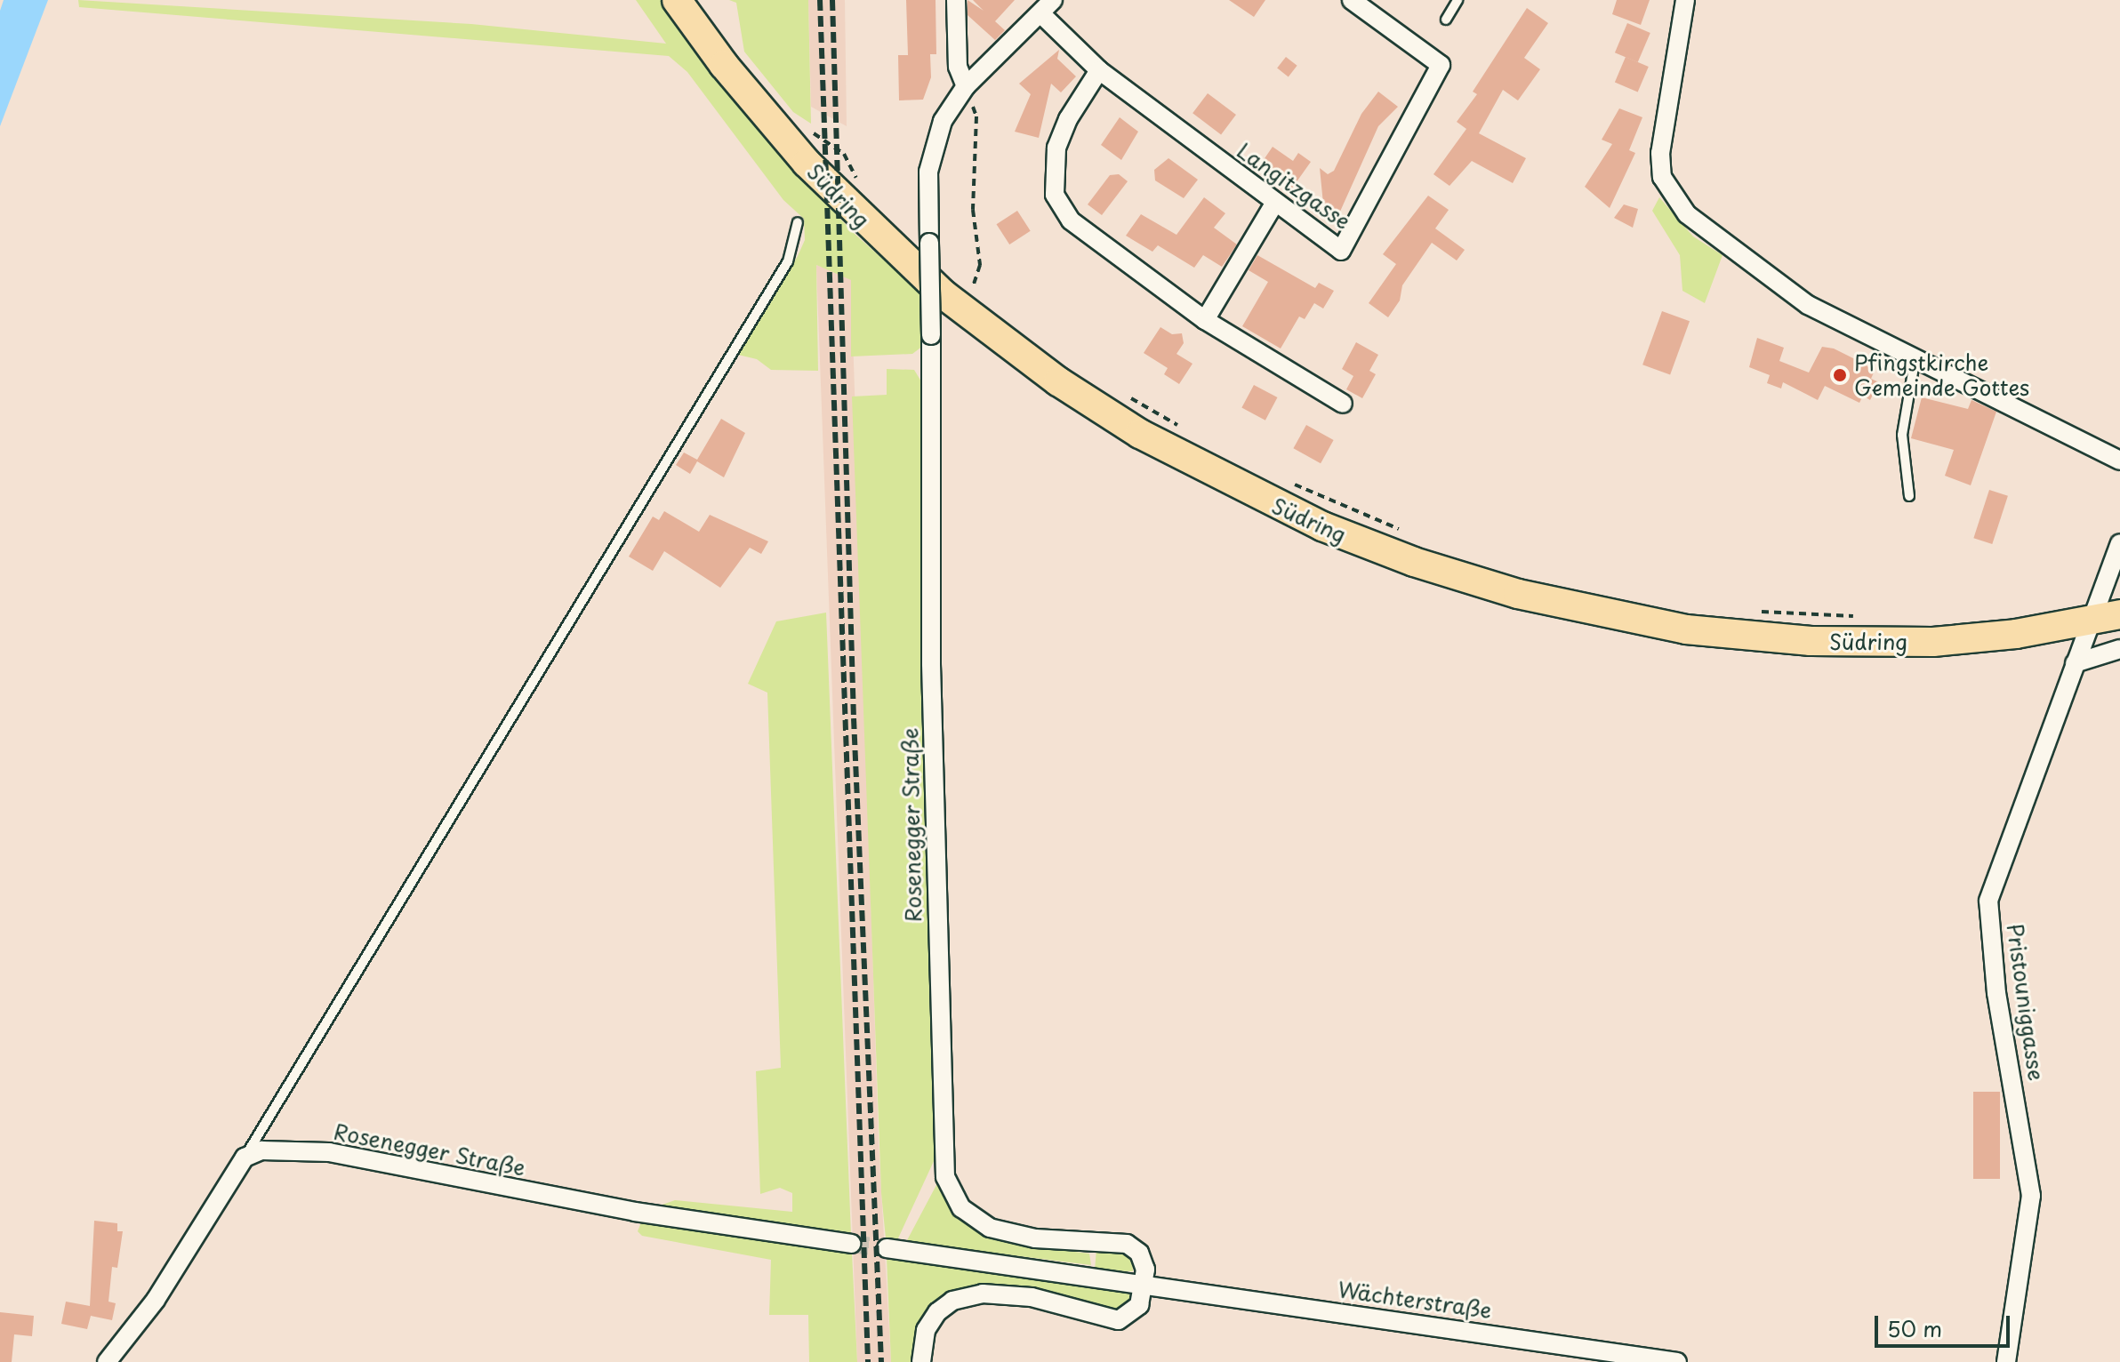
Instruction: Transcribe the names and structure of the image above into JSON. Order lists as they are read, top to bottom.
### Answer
{
  "streets": {
    "main road": ["Südring"],
    "street": [
      "Langitzgasse",
      "Rosenegger Straße",
      "Pristouniggasse",
      "Wächterstraße"
    ]
  },
  "crossings": [
    ["Langitzgasse", "Rosenegger Straße"],
    ["Südring", "Pristouniggasse"],
    ["Rosenegger Straße", "Wächterstraße"]
  ],
  "places": ["Pfingstkirche Gemeinde Gottes"],
  "scale_bar": "50 m"
}
